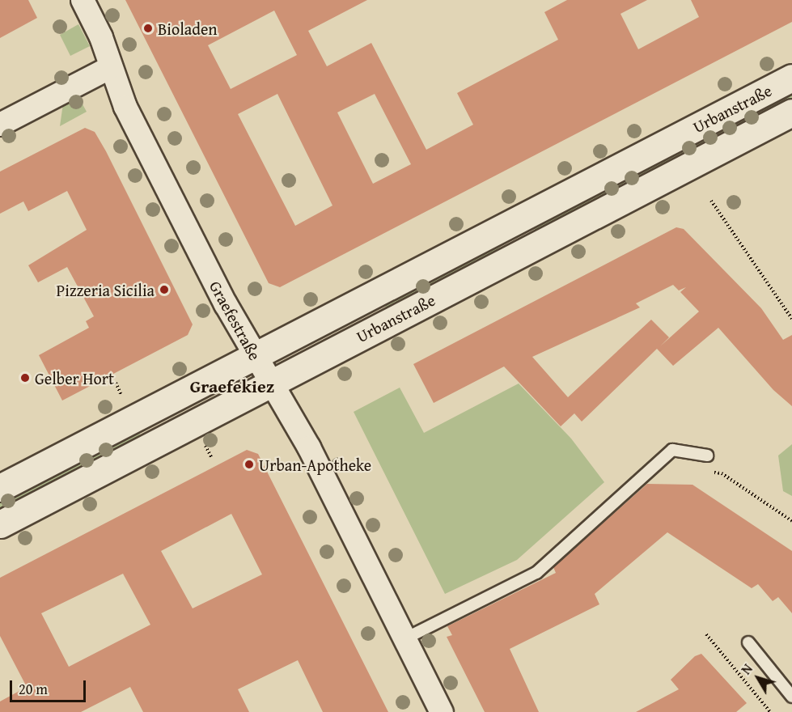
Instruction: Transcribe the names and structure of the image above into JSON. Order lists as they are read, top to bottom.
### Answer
{
  "streets": {
    "main road": ["Urbanstraße"],
    "street": ["Graefestraße"]
  },
  "crossings": [
    ["Urbanstraße", "Graefestraße"]
  ],
  "districts": ["Graefekiez"],
  "places": [
    "Bioladen",
    "Pizzeria Sicilia",
    "Gelber Hort",
    "Urban-Apotheke"
  ],
  "scale_bar": "20 m",
  "north": "top left"
}
